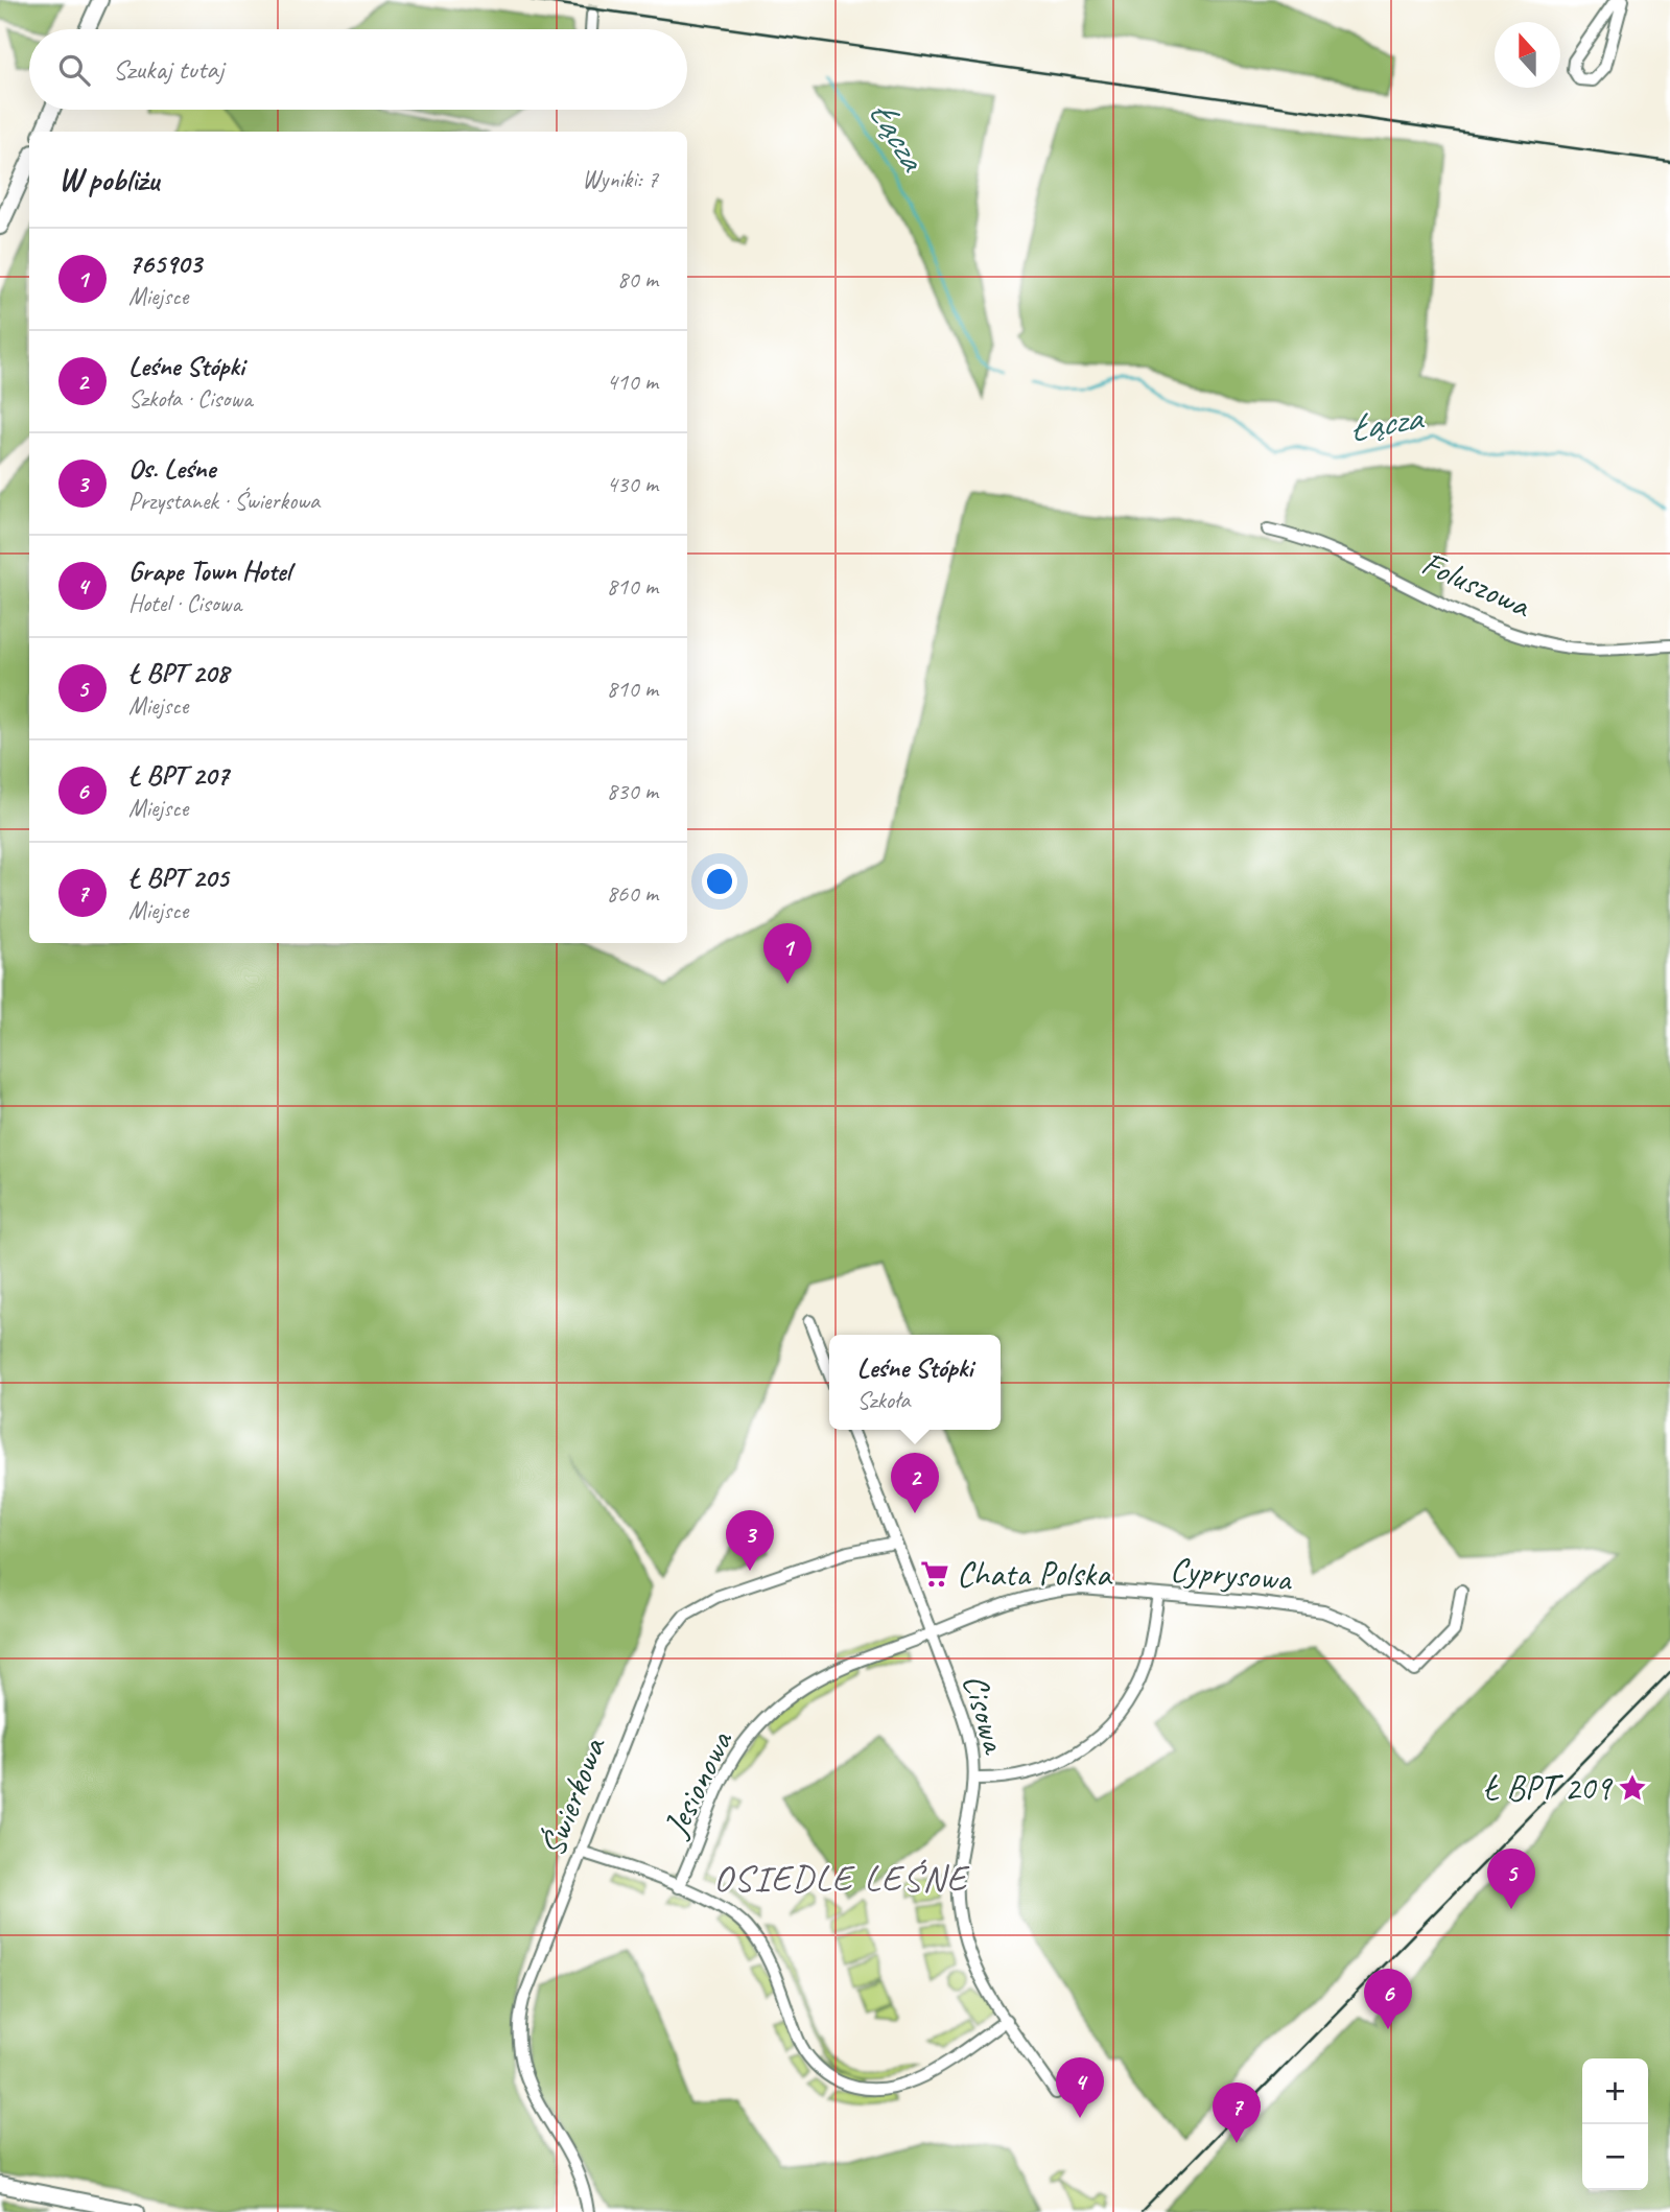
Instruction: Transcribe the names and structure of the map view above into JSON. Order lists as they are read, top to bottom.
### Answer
{
  "streets": {
    "street": [
      "Foluszowa",
      "Cyprysowa",
      "Cisowa",
      "Jesionowa",
      "Świerkowa"
    ]
  },
  "crossings": [
    ["Cyprysowa", "Cisowa"],
    ["Cyprysowa", "Jesionowa"],
    ["Cisowa", "Jesionowa"],
    ["Cisowa", "Świerkowa"]
  ],
  "districts": ["OSIEDLE LEŚNE"],
  "water": ["Łącza"],
  "places": {
    "supermarket": ["Chata Polska"],
    "place": ["Ł BPT 209"]
  },
  "north": "top",
  "page": {
    "search": "Szukaj tutaj",
    "heading": ["W pobliżu", "Wyniki: 7"],
    "list": [
      {
        "mark": "1",
        "name": "765903",
        "note": "Miejsce",
        "value": "80 m"
      },
      {
        "mark": "2",
        "name": "Leśne Stópki",
        "note": "Szkoła · Cisowa",
        "value": "410 m"
      },
      {
        "mark": "3",
        "name": "Os. Leśne",
        "note": "Przystanek · Świerkowa",
        "value": "430 m"
      },
      {
        "mark": "4",
        "name": "Grape Town Hotel",
        "note": "Hotel · Cisowa",
        "value": "810 m"
      },
      {
        "mark": "5",
        "name": "Ł BPT 208",
        "note": "Miejsce",
        "value": "810 m"
      },
      {
        "mark": "6",
        "name": "Ł BPT 207",
        "note": "Miejsce",
        "value": "830 m"
      },
      {
        "mark": "7",
        "name": "Ł BPT 205",
        "note": "Miejsce",
        "value": "860 m"
      }
    ],
    "pins": [
      "1",
      "2",
      "3",
      "5",
      "6",
      "4",
      "7"
    ],
    "popup": ["Leśne Stópki", "Szkoła"],
    "map_buttons": ["+", "−"]
  }
}
